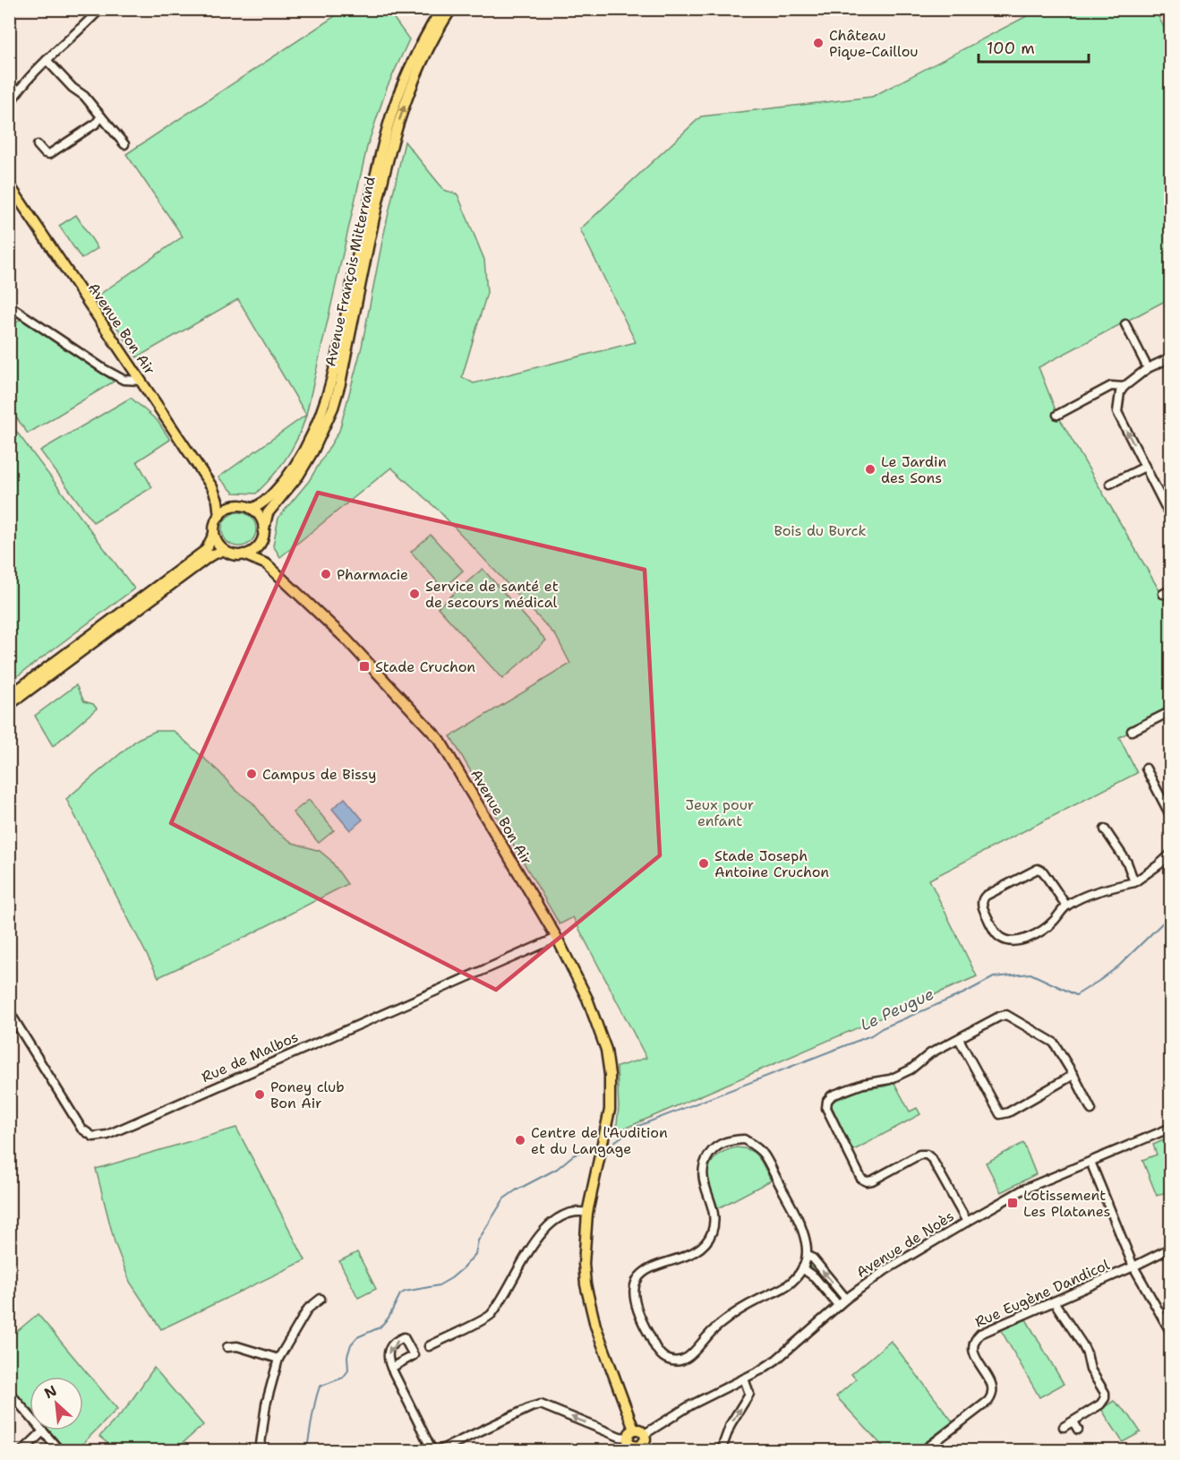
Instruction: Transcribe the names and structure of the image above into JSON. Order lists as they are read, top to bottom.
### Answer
{
  "streets": {
    "main road": ["Avenue François Mitterrand", "Avenue Bon Air"],
    "street": ["Rue de Malbos", "Avenue de Noès", "Rue Eugène Dandicol"]
  },
  "crossings": [
    ["Avenue François Mitterrand", "Avenue Bon Air"],
    ["Avenue Bon Air", "Rue de Malbos"]
  ],
  "water": ["Le Peugue"],
  "parks": ["Bois du Burck", "Jeux pour enfant"],
  "places": {
    "other": [
      "Château Pique-Caillou",
      "Le Jardin des Sons",
      "Pharmacie",
      "Service de santé et de secours médical",
      "Campus de Bissy",
      "Stade Joseph Antoine Cruchon",
      "Poney club Bon Air",
      "Centre de l'Audition et du Langage"
    ],
    "transit": ["Stade Cruchon", "Lotissement Les Platanes"]
  },
  "scale_bar": "100 m",
  "north": "top left"
}
